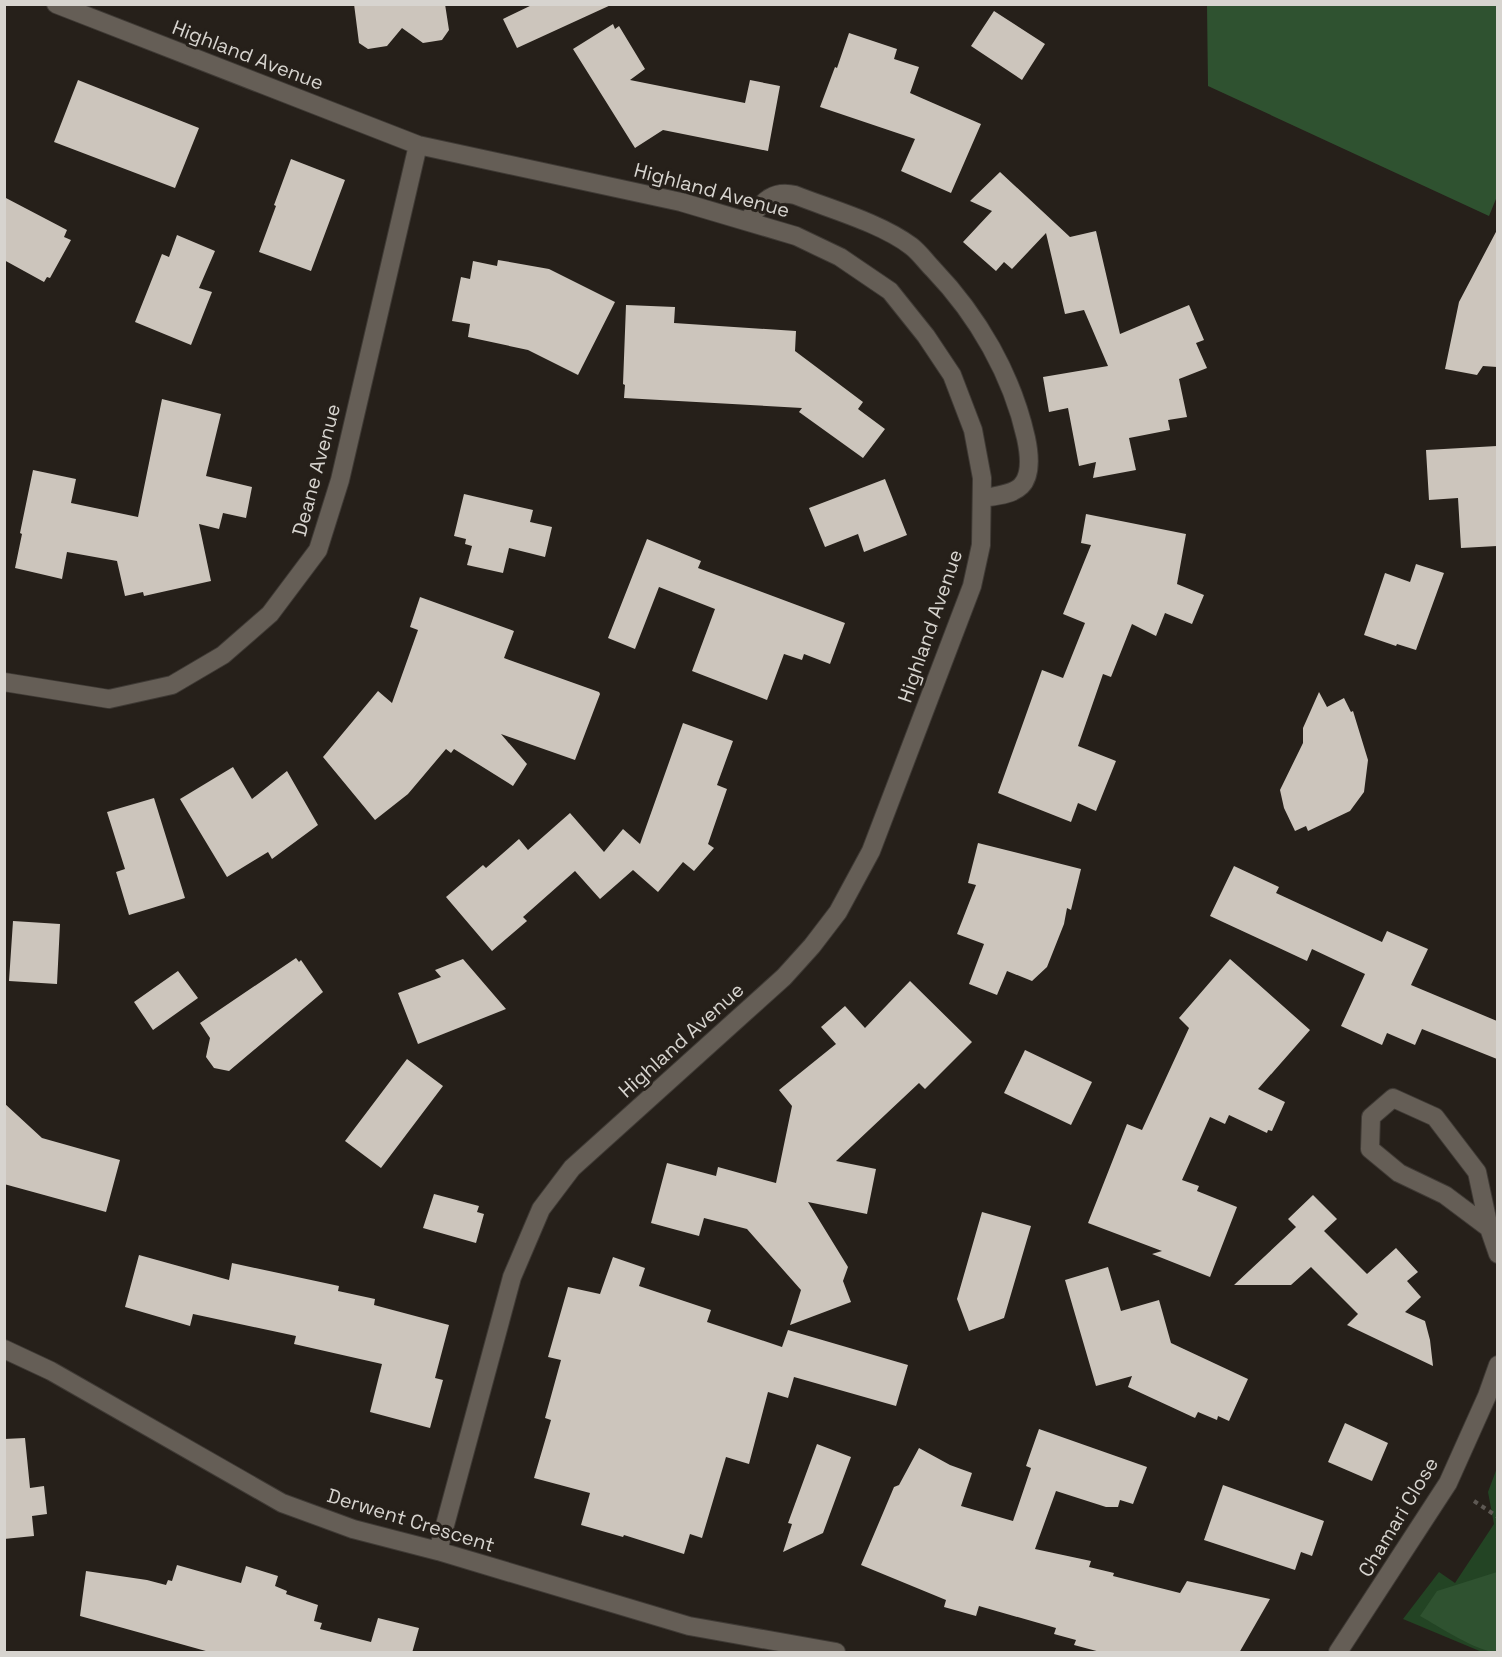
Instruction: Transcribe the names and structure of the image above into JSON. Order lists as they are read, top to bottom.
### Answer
{
  "streets": {
    "street": [
      "Highland Avenue",
      "Deane Avenue",
      "Chamari Close",
      "Derwent Crescent"
    ]
  },
  "crossings": [
    ["Highland Avenue", "Deane Avenue"],
    ["Highland Avenue", "Derwent Crescent"]
  ]
}
